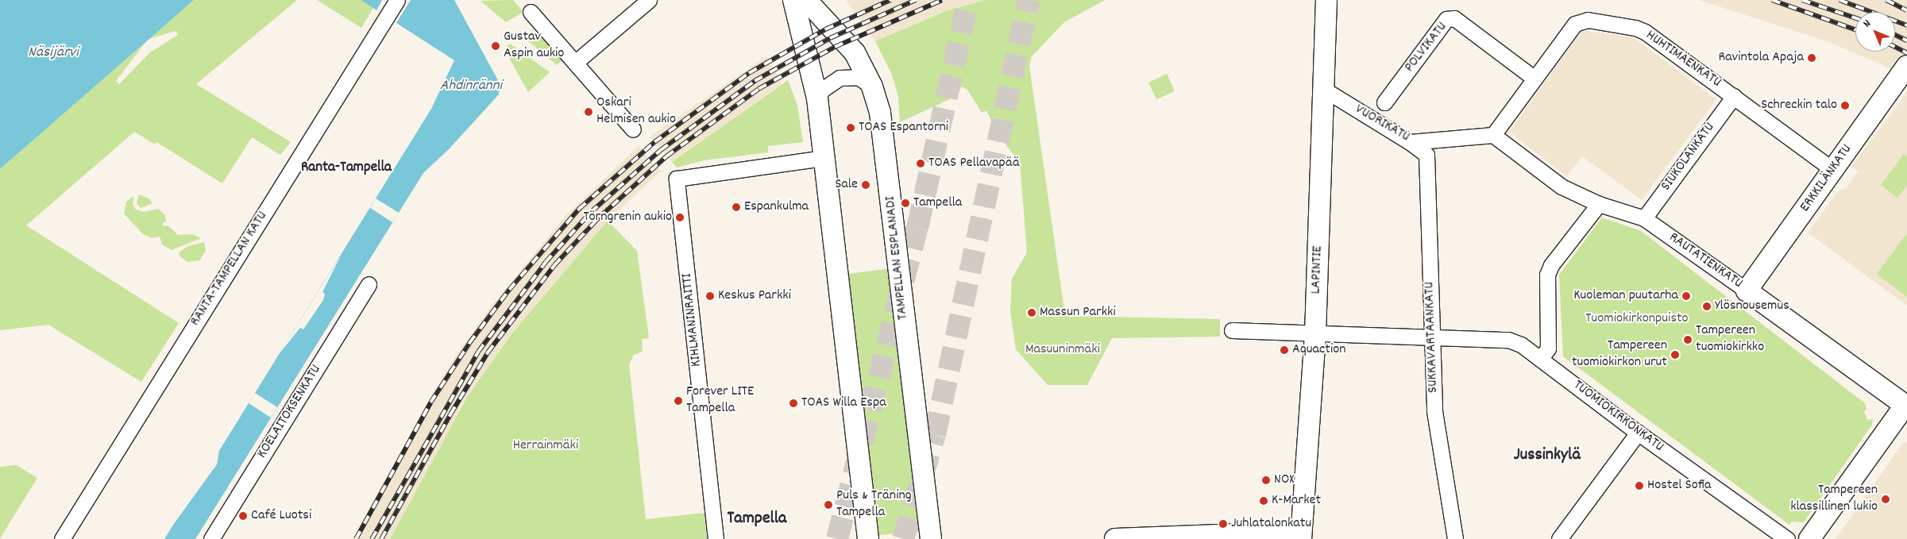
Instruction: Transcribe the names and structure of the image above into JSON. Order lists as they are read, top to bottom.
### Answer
{
  "streets": {
    "street": [
      "POLVIKATU",
      "HUHTIMÄENKATU",
      "VUORIKATU",
      "SIUKOLANKATU",
      "ERKKILÄNKATU",
      "TAMPELLAN ESPLANADI",
      "RAUTATIENKATU",
      "RANTA-TAMPELLAN KATU",
      "LAPINTIE",
      "KIHLMANINRAITTI",
      "SUKKAVARTAANKATU",
      "KOELAITOKSENKATU",
      "TUOMIOKIRKONKATU"
    ]
  },
  "crossings": [
    ["POLVIKATU", "HUHTIMÄENKATU"],
    ["HUHTIMÄENKATU", "VUORIKATU"],
    ["HUHTIMÄENKATU", "SIUKOLANKATU"],
    ["HUHTIMÄENKATU", "ERKKILÄNKATU"],
    ["HUHTIMÄENKATU", "RAUTATIENKATU"],
    ["VUORIKATU", "RAUTATIENKATU"],
    ["VUORIKATU", "LAPINTIE"],
    ["VUORIKATU", "SUKKAVARTAANKATU"],
    ["SIUKOLANKATU", "RAUTATIENKATU"],
    ["ERKKILÄNKATU", "RAUTATIENKATU"],
    ["LAPINTIE", "TUOMIOKIRKONKATU"],
    ["SUKKAVARTAANKATU", "TUOMIOKIRKONKATU"]
  ],
  "districts": ["Ranta-Tampella", "Jussinkylä", "Tampella"],
  "water": ["Näsijärvi", "Ahdinränni"],
  "parks": ["Tuomiokirkonpuisto", "Masuuninmäki", "Herrainmäki"],
  "places": [
    "Gustav Aspin aukio",
    "Ravintola Apaja",
    "Schreckin talo",
    "Oskari Helmisen aukio",
    "TOAS Espantorni",
    "TOAS Pellavapää",
    "Sale",
    "Tampella",
    "Espankulma",
    "Törngrenin aukio",
    "Keskus Parkki",
    "Kuoleman puutarha",
    "Ylösnousemus",
    "Massun Parkki",
    "Tampereen tuomiokirkko",
    "Aquaction",
    "Tampereen tuomiokirkon urut",
    "Forever LITE Tampella",
    "TOAS Willa Espa",
    "NOX",
    "Hostel Sofia",
    "Tampereen klassillinen lukio",
    "K-Market",
    "Puls & Träning Tampella",
    "Café Luotsi",
    "Juhlatalonkatu"
  ],
  "north": "top left"
}
